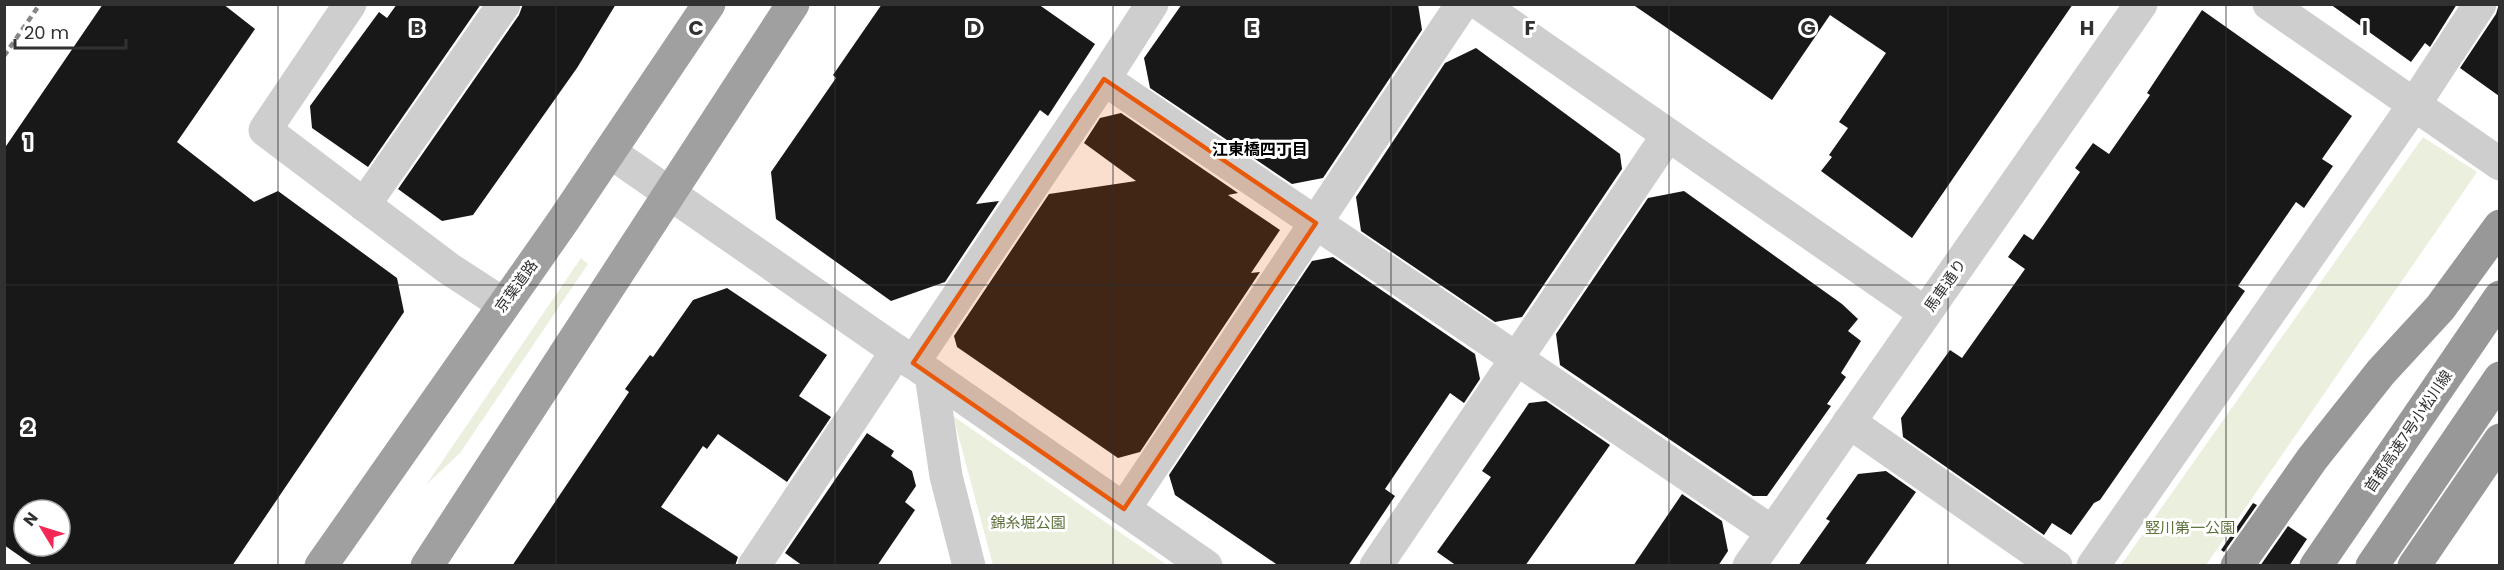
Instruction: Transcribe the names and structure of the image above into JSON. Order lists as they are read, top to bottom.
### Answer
{
  "streets": {
    "highway": ["京葉道路", "首都高速7号小松川線"],
    "street": ["馬車通り"]
  },
  "districts": ["江東橋四丁目"],
  "parks": ["錦糸堀公園", "竪川第一公園"],
  "scale_bar": "20 m",
  "north": "top left",
  "grid": {
    "columns": [
      "B",
      "C",
      "D",
      "E",
      "F",
      "G",
      "H",
      "I"
    ],
    "rows": ["1", "2"]
  }
}
